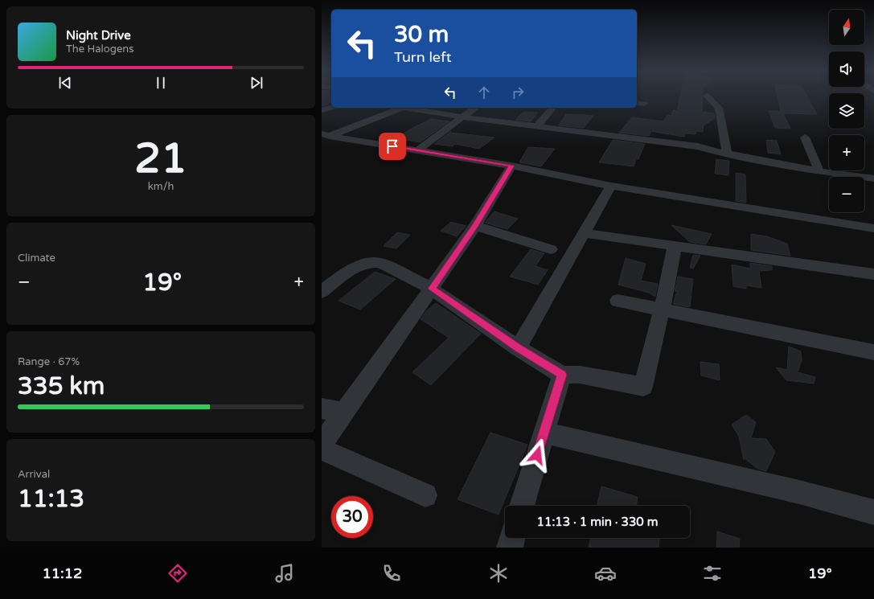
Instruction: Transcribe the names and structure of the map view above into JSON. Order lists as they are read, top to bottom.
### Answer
{
  "north": "top",
  "page": {
    "map_buttons": ["+", "−"],
    "turn": ["30 m", "Turn left"],
    "song": ["Night Drive", "The Halogens"],
    "tile": [
      ["21", "km/h"],
      "Climate",
      ["Range · 67%", "335 km"],
      ["Arrival", "11:13"]
    ],
    "heat": ["−", "19°", "+"],
    "limit": "30",
    "trip": "11:13 · 1 min · 330 m",
    "tabs": ["11:12", "19°"]
  }
}
